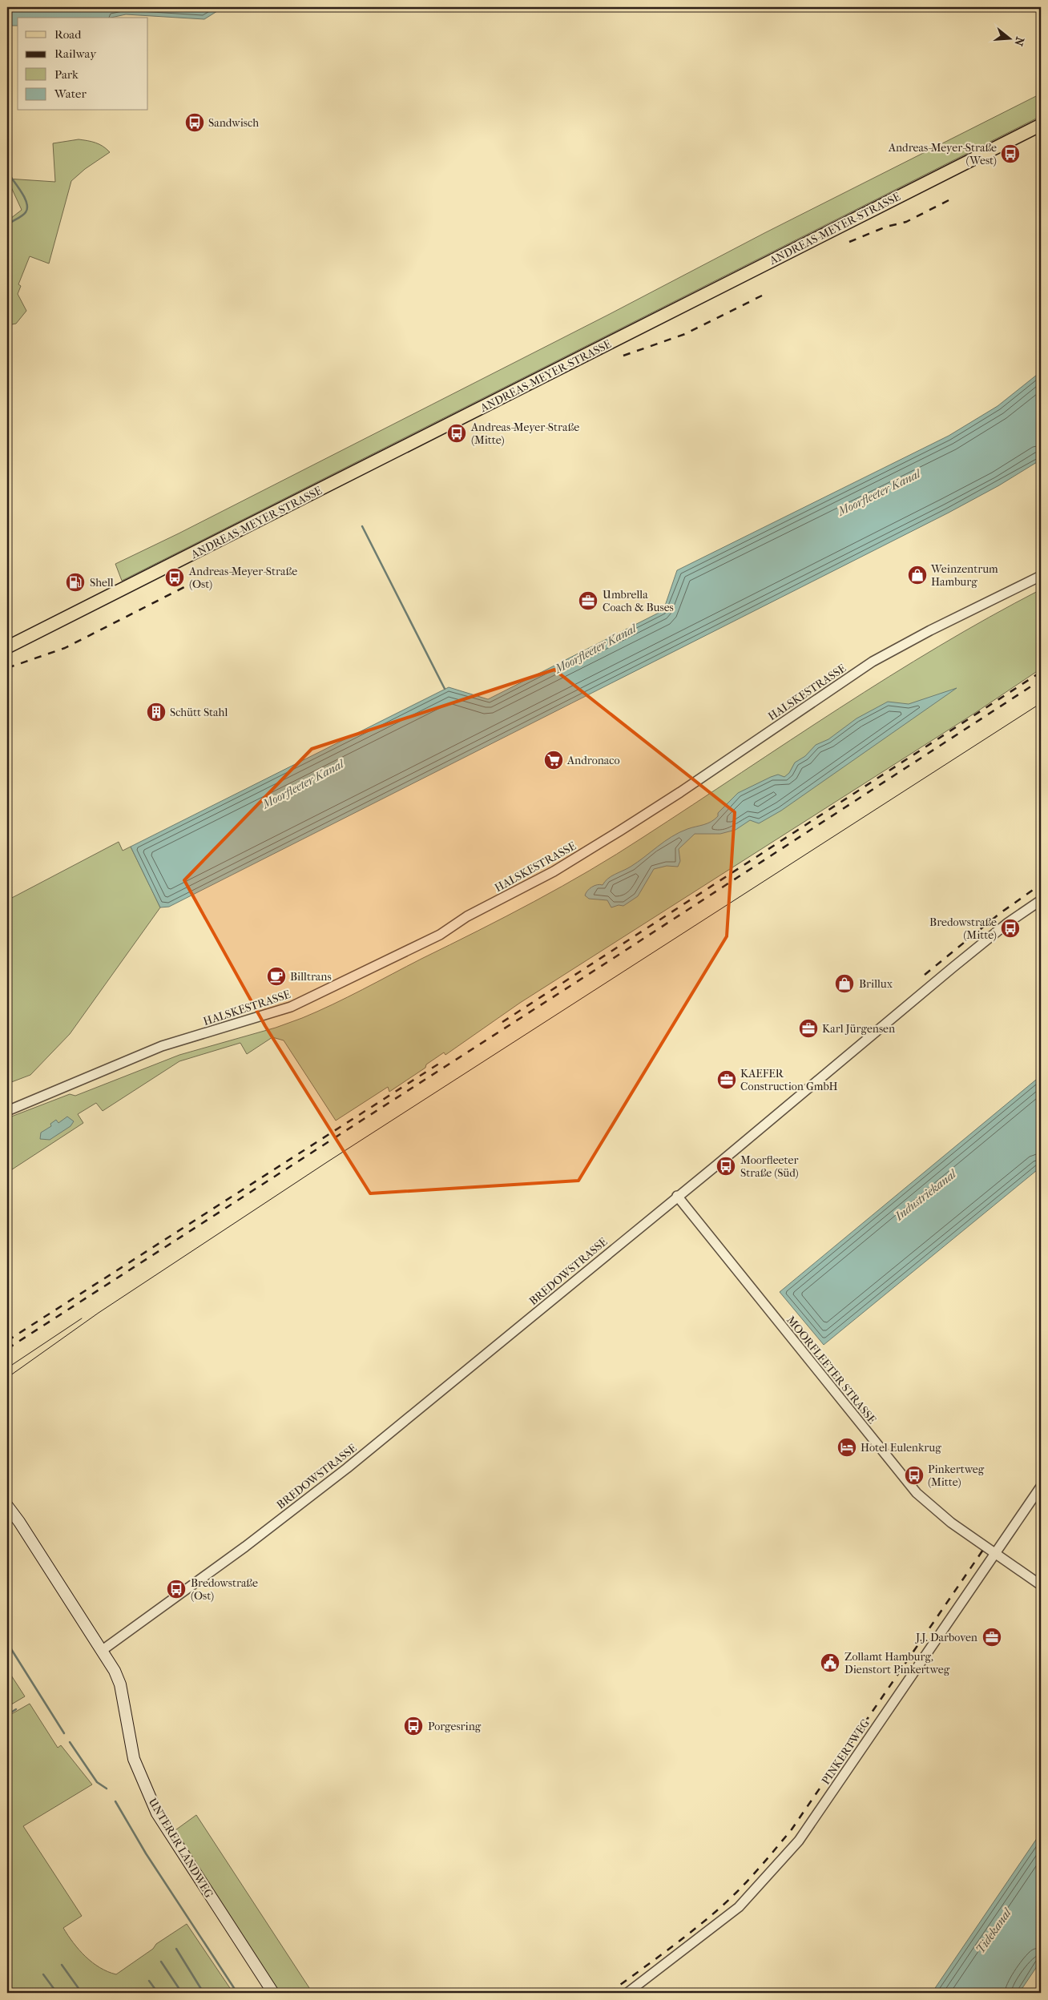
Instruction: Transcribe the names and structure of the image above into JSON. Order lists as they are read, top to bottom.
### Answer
{
  "streets": {
    "main road": ["ANDREAS-MEYER-STRASSE", "UNTERER LANDWEG"],
    "street": [
      "HALSKESTRASSE",
      "BREDOWSTRASSE",
      "MOORFLEETER STRASSE",
      "PINKERTWEG"
    ]
  },
  "crossings": [
    ["BREDOWSTRASSE", "MOORFLEETER STRASSE"],
    ["BREDOWSTRASSE", "UNTERER LANDWEG"],
    ["MOORFLEETER STRASSE", "PINKERTWEG"]
  ],
  "water": ["Moorfleeter Kanal", "Industriekanal", "Tidekanal"],
  "places": {
    "bus stop": [
      "Sandwisch",
      "Andreas-Meyer-Straße (West)",
      "Andreas-Meyer-Straße (Mitte)",
      "Andreas-Meyer-Straße (Ost)",
      "Bredowstraße (Mitte)",
      "Moorfleeter Straße (Süd)",
      "Pinkertweg (Mitte)",
      "Bredowstraße (Ost)",
      "Porgesring"
    ],
    "shop": ["Weinzentrum Hamburg", "Brillux"],
    "fuel station": ["Shell"],
    "office": [
      "Umbrella Coach & Buses",
      "Karl Jürgensen",
      "KAEFER Construction GmbH",
      "J.J. Darboven"
    ],
    "building": ["Schütt Stahl"],
    "supermarket": ["Andronaco"],
    "cafe": ["Billtrans"],
    "hotel": ["Hotel Eulenkrug"],
    "public building": ["Zollamt Hamburg, Dienstort Pinkertweg"]
  },
  "legend": [
    "Road",
    "Railway",
    "Park",
    "Water"
  ],
  "north": "right"
}
